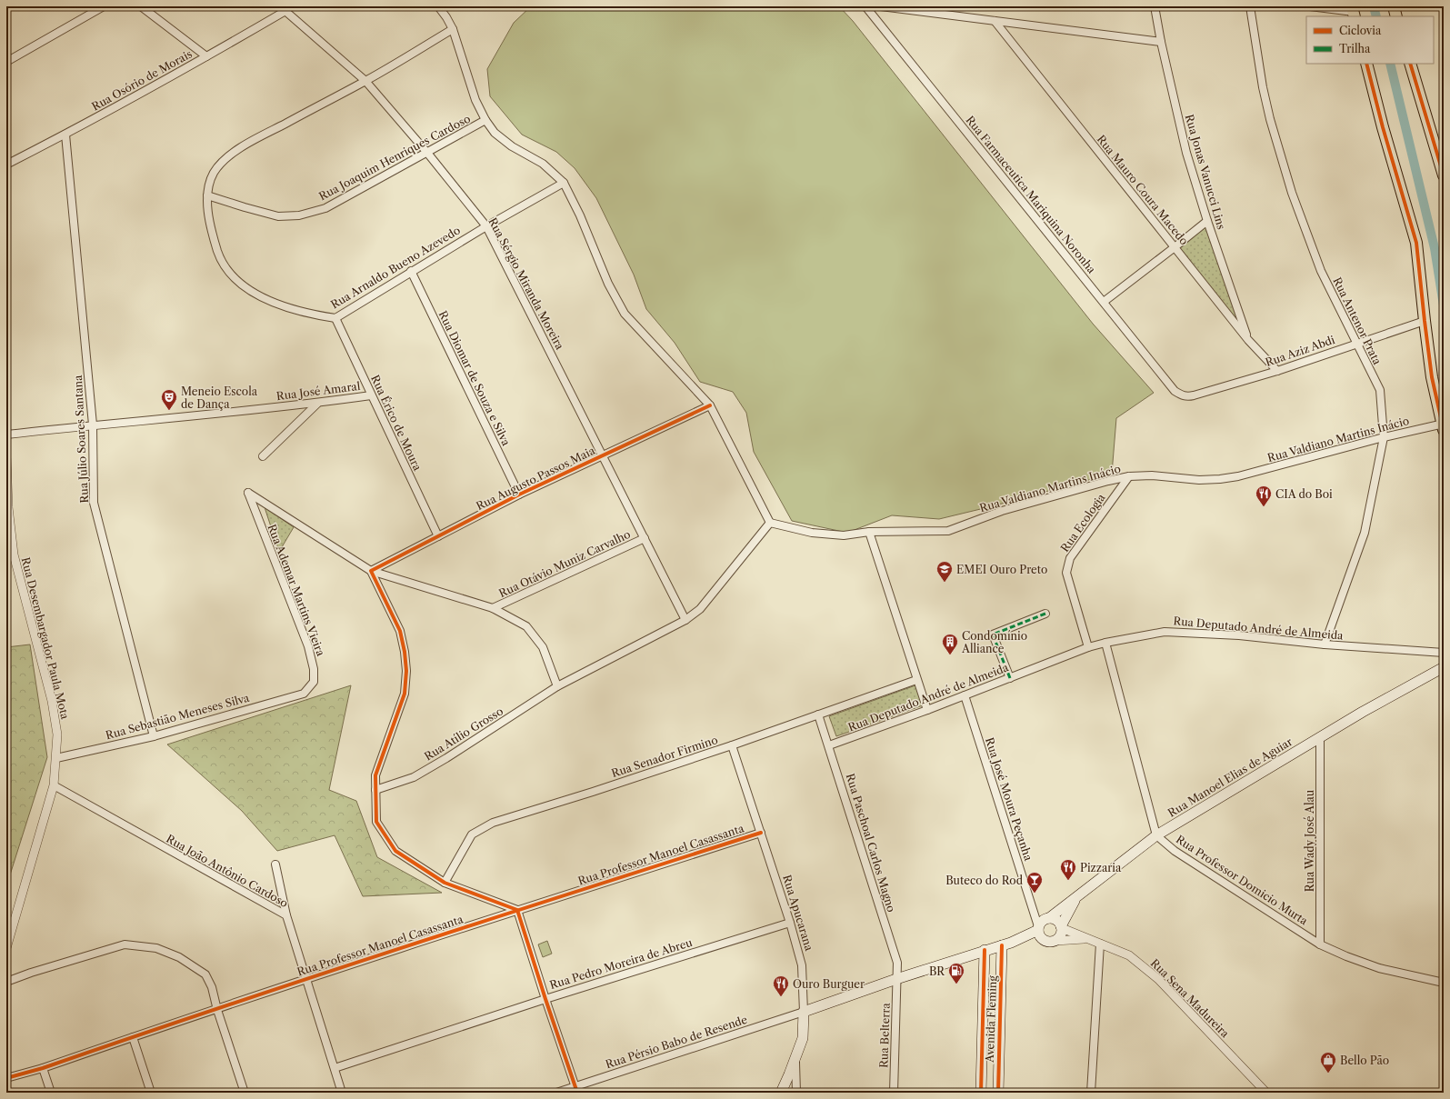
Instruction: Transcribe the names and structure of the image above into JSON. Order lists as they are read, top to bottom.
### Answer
{
  "streets": {
    "main road": ["Rua Manoel Elias de Aguiar", "Rua Apucarana", "Avenida Fleming"],
    "street": [
      "Rua Osório de Morais",
      "Rua Joaquim Henriques Cardoso",
      "Rua Jonas Vanucci Lins",
      "Rua Mauro Coura Macedo",
      "Rua Farmaceutica Mariquina Noronha",
      "Rua Arnaldo Bueno Azevedo",
      "Rua Sérgio Miranda Moreira",
      "Rua Antenor Prata",
      "Rua Aziz Abdi",
      "Rua Diomar de Souza e Silva",
      "Rua José Amaral",
      "Rua Érico de Moura",
      "Rua Júlio Soares Santana",
      "Rua Valdiano Martins Inácio",
      "Rua Augusto Passos Maia",
      "Rua Ecologia",
      "Rua Otávio Muniz Carvalho",
      "Rua Ademar Martins Vieira",
      "Rua Deputado André de Almeida",
      "Rua Desembargador Paula Mota",
      "Rua Sebastião Meneses Silva",
      "Rua Atílio Grosso",
      "Rua Senador Firmino",
      "Rua José Moura Peçanha",
      "Rua Wady José Alau",
      "Rua Paschoal Carlos Magno",
      "Rua Professor Manoel Casassanta",
      "Rua João Antônio Cardoso",
      "Rua Professor Domicio Murta",
      "Rua Pedro Moreira de Abreu",
      "Rua Sena Madureira",
      "Rua Belterra",
      "Rua Pérsio Babo de Resende"
    ]
  },
  "crossings": [
    ["Rua Osório de Morais", "Rua Sérgio Miranda Moreira"],
    ["Rua Osório de Morais", "Rua Júlio Soares Santana"],
    ["Rua Joaquim Henriques Cardoso", "Rua Arnaldo Bueno Azevedo"],
    ["Rua Joaquim Henriques Cardoso", "Rua Sérgio Miranda Moreira"],
    ["Rua Jonas Vanucci Lins", "Rua Mauro Coura Macedo"],
    ["Rua Mauro Coura Macedo", "Rua Aziz Abdi"],
    ["Rua Farmaceutica Mariquina Noronha", "Rua Aziz Abdi"],
    ["Rua Arnaldo Bueno Azevedo", "Rua Sérgio Miranda Moreira"],
    ["Rua Arnaldo Bueno Azevedo", "Rua Diomar de Souza e Silva"],
    ["Rua Arnaldo Bueno Azevedo", "Rua Érico de Moura"],
    ["Rua Sérgio Miranda Moreira", "Rua Augusto Passos Maia"],
    ["Rua Sérgio Miranda Moreira", "Rua Otávio Muniz Carvalho"],
    ["Rua Sérgio Miranda Moreira", "Rua Atílio Grosso"],
    ["Rua Antenor Prata", "Rua Aziz Abdi"],
    ["Rua Antenor Prata", "Rua Valdiano Martins Inácio"],
    ["Rua Antenor Prata", "Rua Deputado André de Almeida"],
    ["Rua Diomar de Souza e Silva", "Rua Augusto Passos Maia"],
    ["Rua José Amaral", "Rua Érico de Moura"],
    ["Rua José Amaral", "Rua Júlio Soares Santana"],
    ["Rua Érico de Moura", "Rua Augusto Passos Maia"],
    ["Rua Júlio Soares Santana", "Rua Sebastião Meneses Silva"],
    ["Rua Valdiano Martins Inácio", "Rua Ecologia"],
    ["Rua Valdiano Martins Inácio", "Rua Atílio Grosso"],
    ["Rua Augusto Passos Maia", "Rua Ademar Martins Vieira"],
    ["Rua Ecologia", "Rua Deputado André de Almeida"],
    ["Rua Ademar Martins Vieira", "Rua Sebastião Meneses Silva"],
    ["Rua Deputado André de Almeida", "Rua José Moura Peçanha"],
    ["Rua Deputado André de Almeida", "Rua Paschoal Carlos Magno"],
    ["Rua Desembargador Paula Mota", "Rua Sebastião Meneses Silva"],
    ["Rua Desembargador Paula Mota", "Rua João Antônio Cardoso"],
    ["Rua Senador Firmino", "Rua Paschoal Carlos Magno"],
    ["Rua Senador Firmino", "Rua Apucarana"],
    ["Rua Manoel Elias de Aguiar", "Rua José Moura Peçanha"],
    ["Rua Manoel Elias de Aguiar", "Rua Wady José Alau"],
    ["Rua Manoel Elias de Aguiar", "Rua Professor Domicio Murta"],
    ["Rua Manoel Elias de Aguiar", "Rua Sena Madureira"],
    ["Rua José Moura Peçanha", "Rua Sena Madureira"],
    ["Rua Wady José Alau", "Rua Professor Domicio Murta"],
    ["Rua Paschoal Carlos Magno", "Rua Belterra"],
    ["Rua Professor Manoel Casassanta", "Rua João Antônio Cardoso"],
    ["Rua Professor Manoel Casassanta", "Rua Apucarana"],
    ["Rua João Antônio Cardoso", "Rua Pedro Moreira de Abreu"],
    ["Rua Apucarana", "Rua Pedro Moreira de Abreu"],
    ["Rua Apucarana", "Rua Pérsio Babo de Resende"]
  ],
  "places": {
    "theatre": ["Meneio Escola de Dança"],
    "restaurant": ["CIA do Boi", "Pizzaria", "Ouro Burguer"],
    "school or university": ["EMEI Ouro Preto"],
    "building": ["Condomínio Alliance"],
    "bar": ["Buteco do Rod"],
    "fuel station": ["BR"],
    "shop": ["Bello Pão"]
  },
  "legend": ["Ciclovia", "Trilha"]
}
